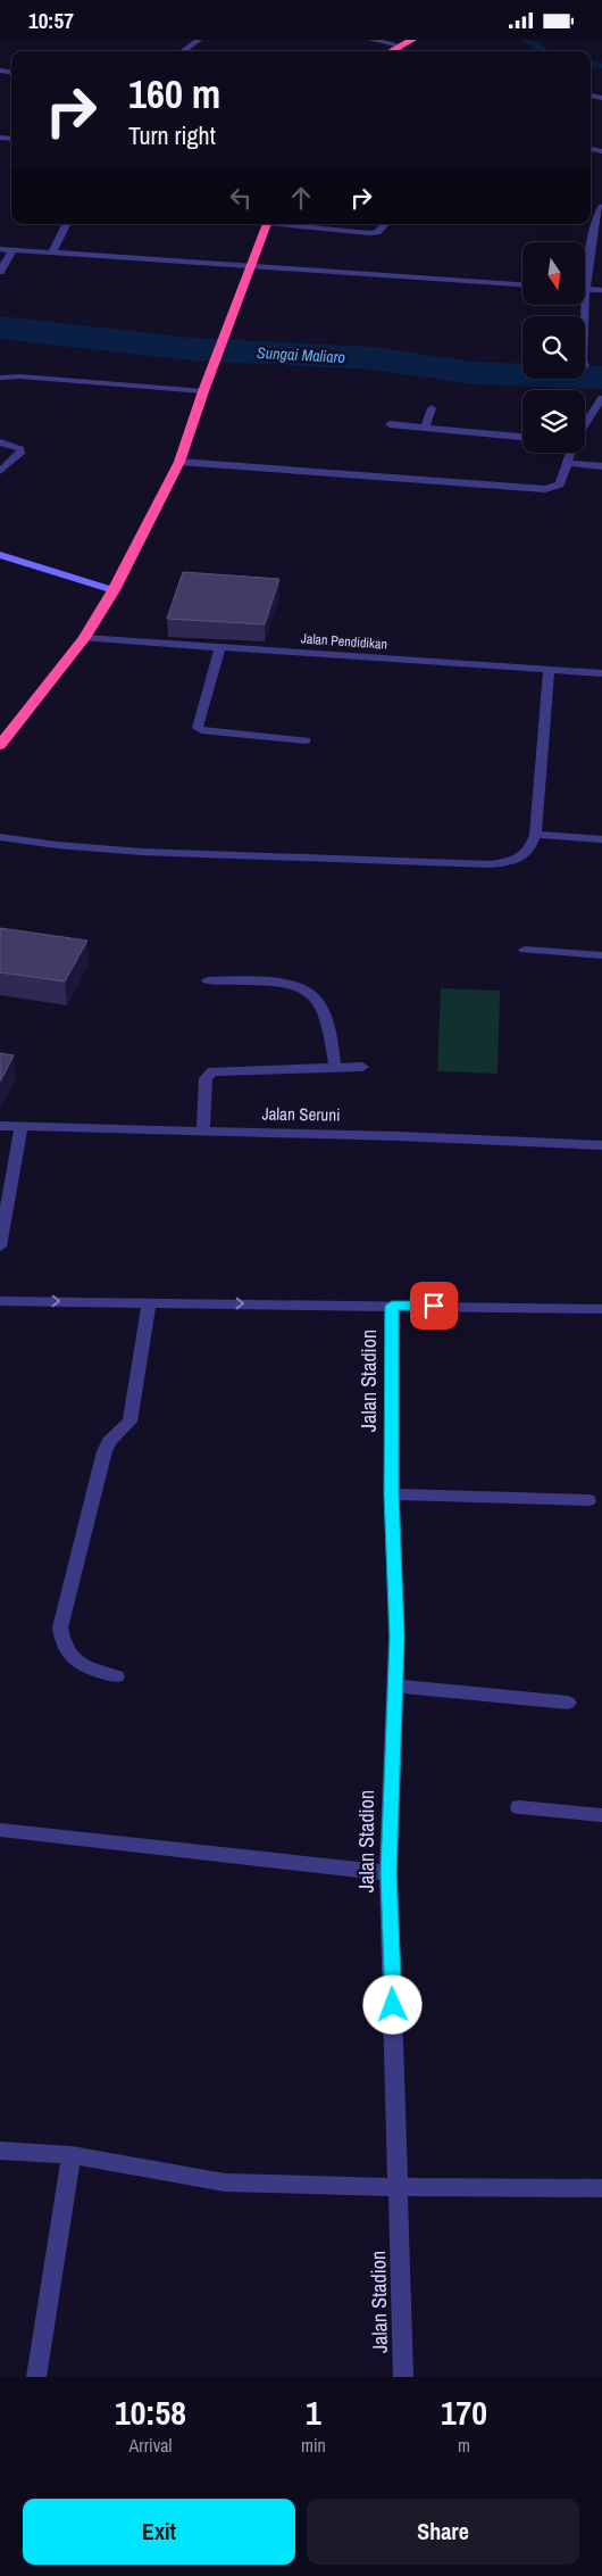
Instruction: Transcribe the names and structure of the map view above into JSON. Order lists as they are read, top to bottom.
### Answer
{
  "streets": {
    "street": ["Jalan Pendidikan", "Jalan Seruni", "Jalan Stadion"]
  },
  "water": ["Sungai Maliaro"],
  "north": "bottom",
  "page": {
    "status": "10:57",
    "turn": ["160 m", "Turn right"],
    "eta": [
      "10:58",
      "Arrival",
      "1",
      "min",
      "170",
      "m"
    ],
    "buttons": ["Exit", "Share"]
  }
}
